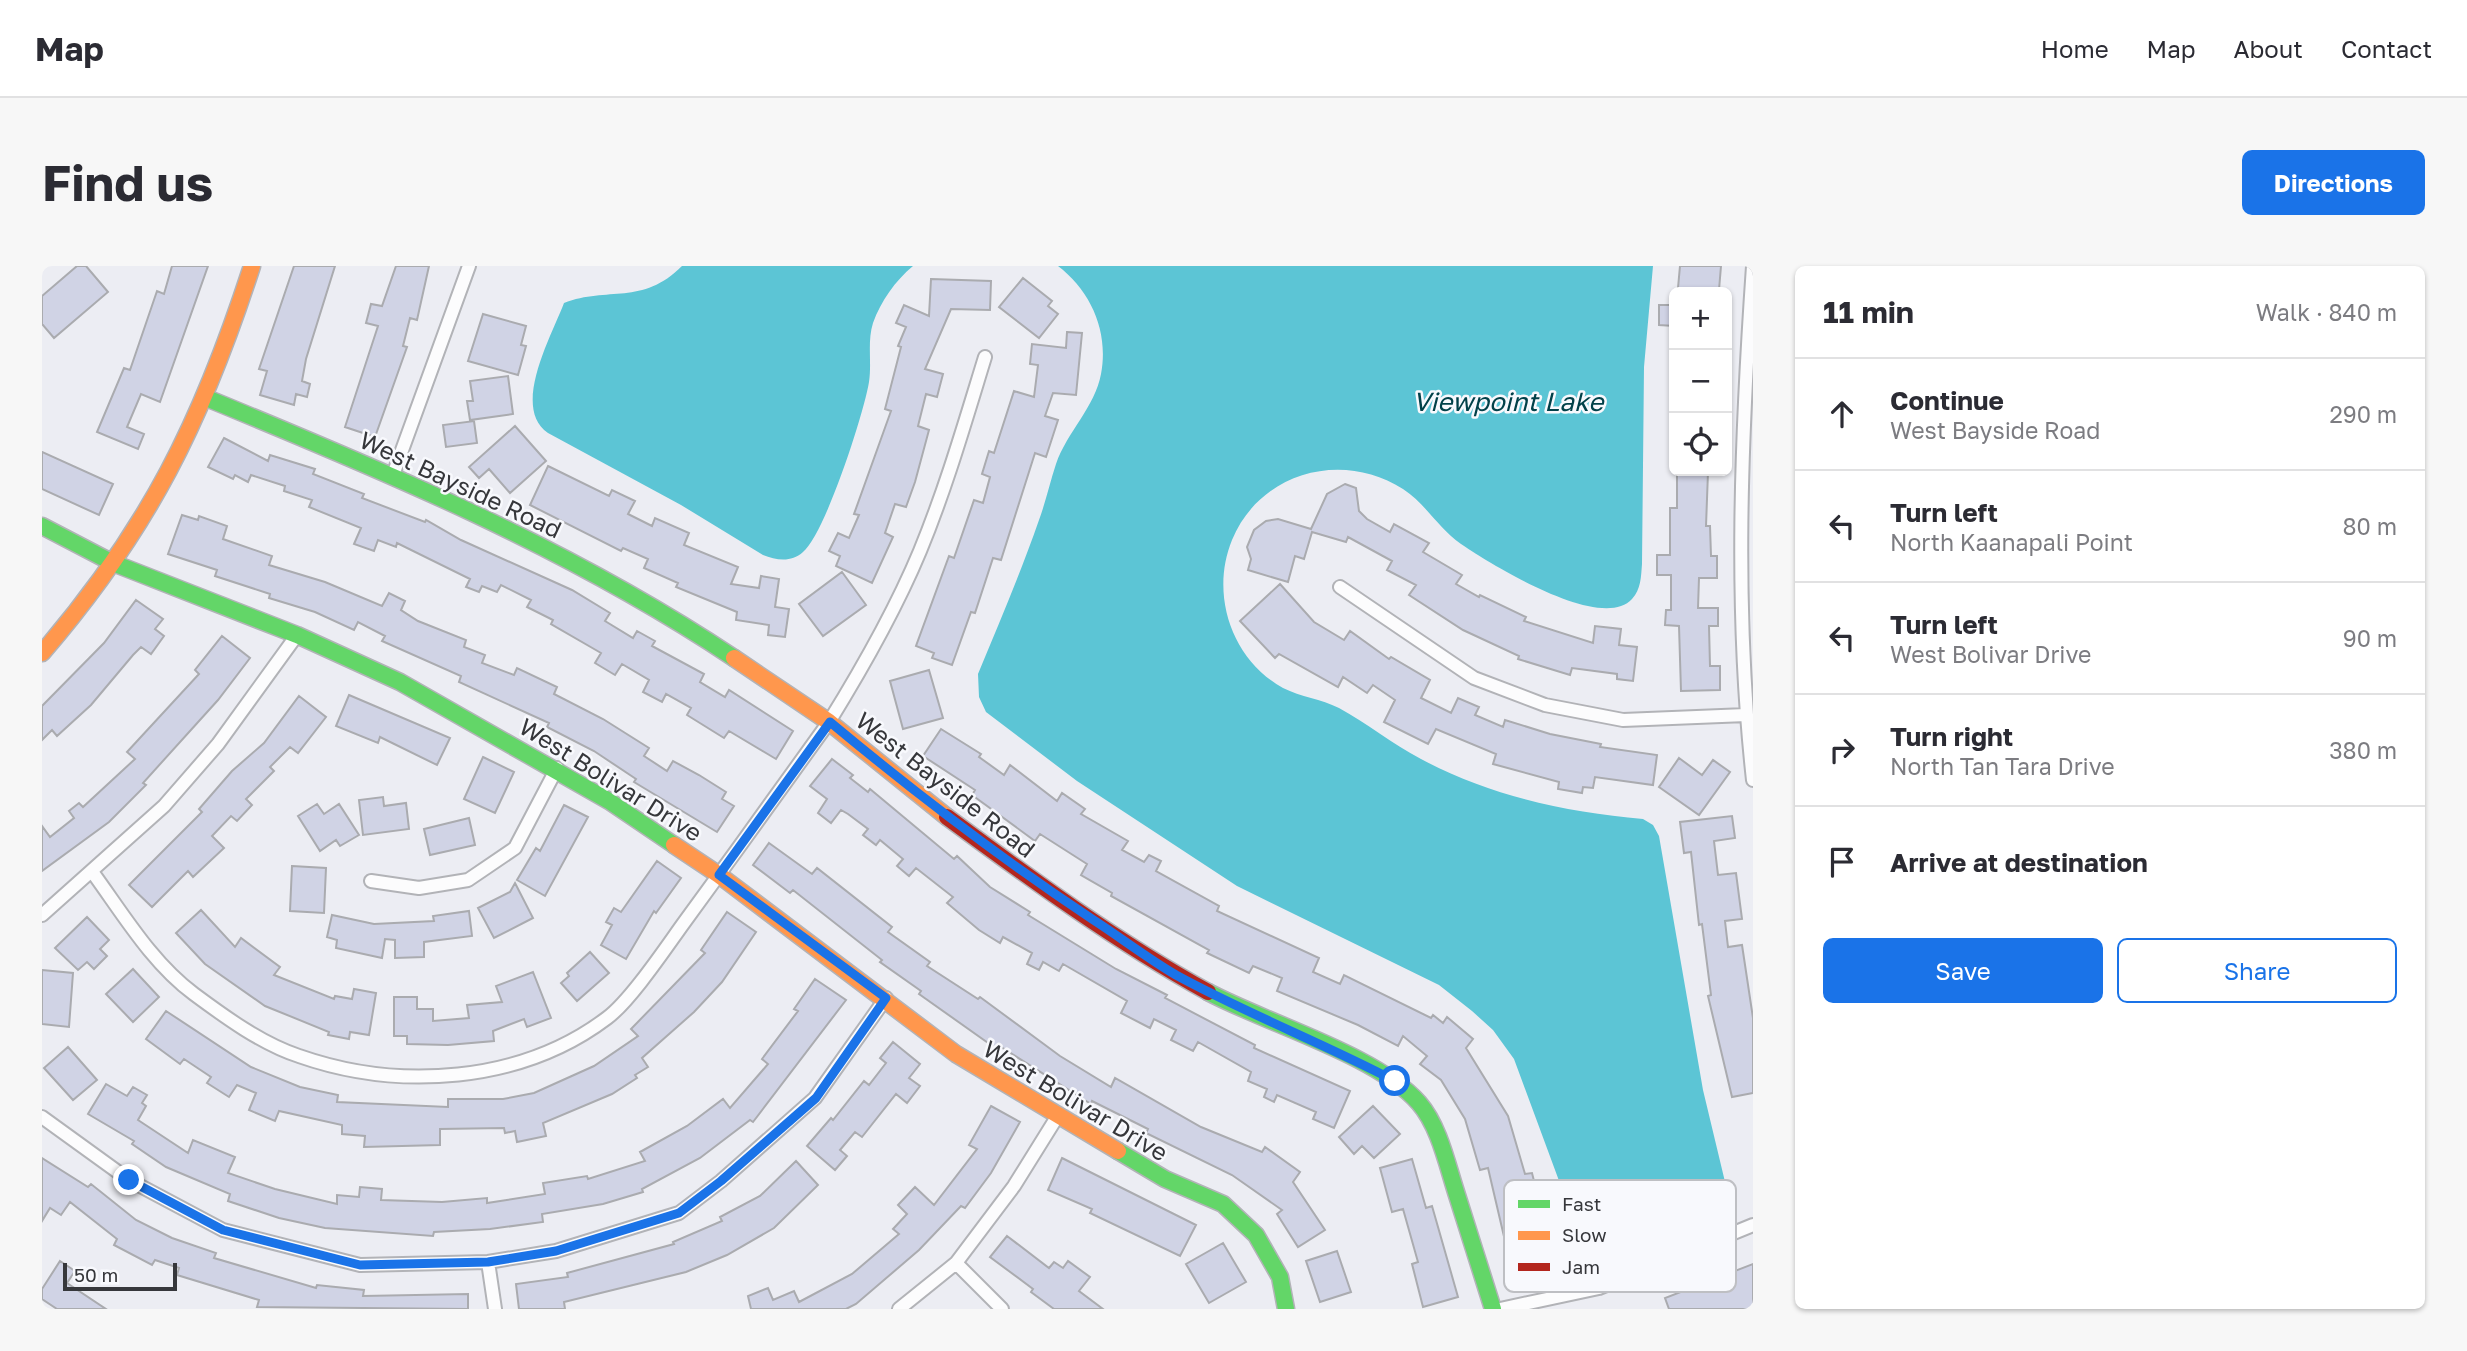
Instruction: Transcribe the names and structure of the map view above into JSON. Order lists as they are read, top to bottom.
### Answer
{
  "streets": {
    "street": ["West Bayside Road", "West Bolivar Drive"]
  },
  "water": ["Viewpoint Lake"],
  "legend": ["Fast", "Slow", "Jam"],
  "scale_bar": "50 m",
  "page": {
    "header": "Map",
    "nav": [
      "Home",
      "Map",
      "About",
      "Contact"
    ],
    "buttons": [
      "Directions",
      ["Save", "Share"]
    ],
    "title": "Find us",
    "heading": ["11 min", "Walk · 840 m"],
    "map_buttons": ["+", "−"],
    "list": [
      ["Continue", "West Bayside Road", "290 m"],
      ["Turn left", "North Kaanapali Point", "80 m"],
      ["Turn left", "West Bolivar Drive", "90 m"],
      ["Turn right", "North Tan Tara Drive", "380 m"],
      "Arrive at destination"
    ],
    "scale": "50 m"
  }
}
